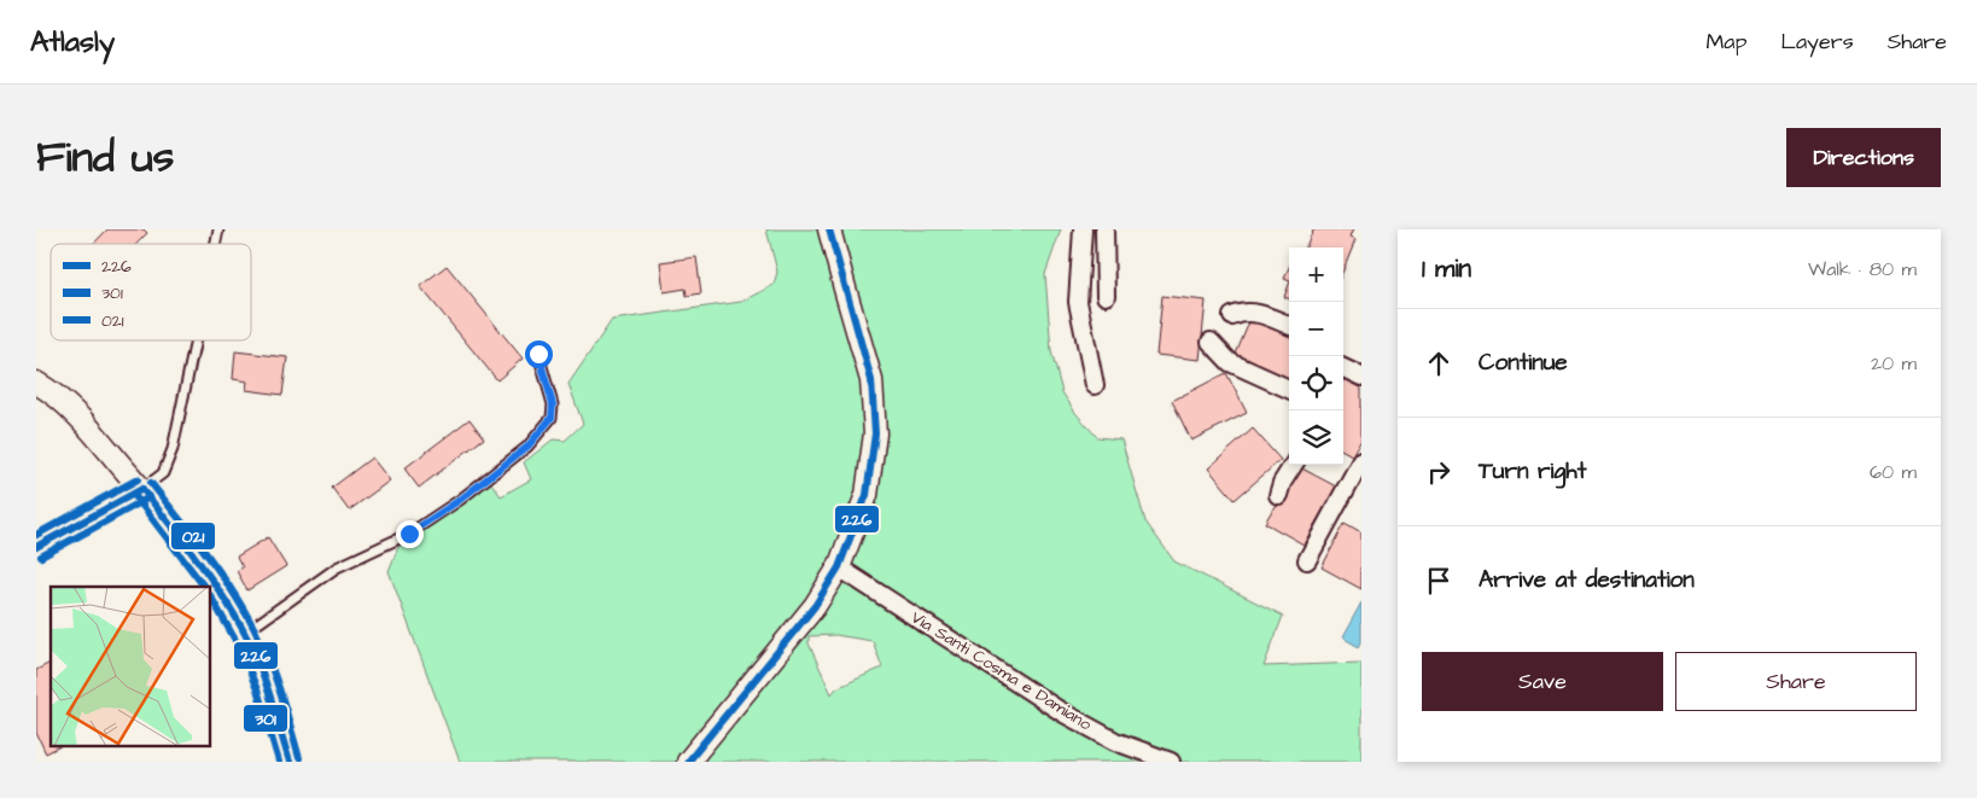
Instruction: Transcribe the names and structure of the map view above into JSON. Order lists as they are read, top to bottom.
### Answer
{
  "streets": {
    "street": ["Via Santi Cosma e Damiano"]
  },
  "lines": ["transit line 226", "transit line 021", "transit line 301"],
  "legend": ["226", "301", "021"],
  "page": {
    "header": "Atlasly",
    "nav": ["Map", "Layers", "Share"],
    "title": "Find us",
    "buttons": [
      "Directions",
      ["Save", "Share"]
    ],
    "heading": ["1 min", "Walk · 80 m"],
    "map_buttons": ["+", "−"],
    "list": [
      ["Continue", "20 m"],
      ["Turn right", "60 m"],
      "Arrive at destination"
    ]
  }
}
